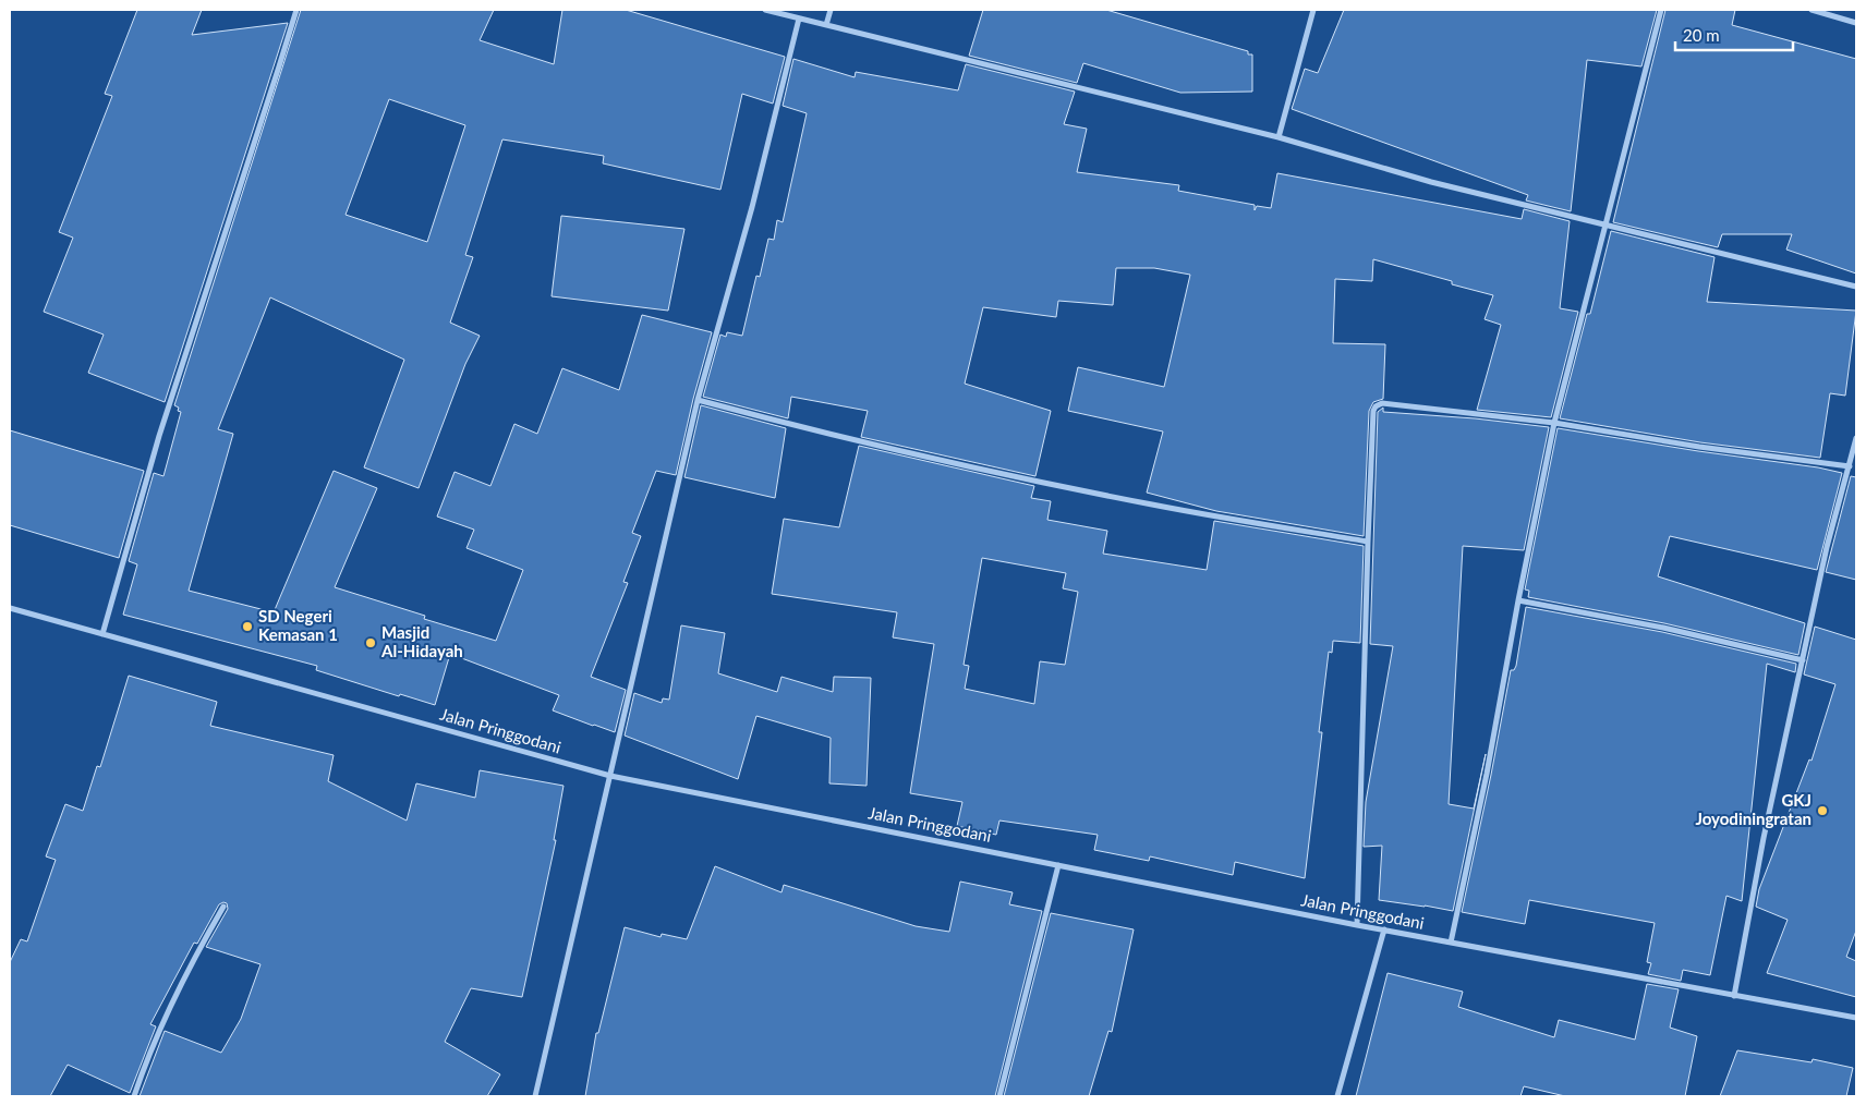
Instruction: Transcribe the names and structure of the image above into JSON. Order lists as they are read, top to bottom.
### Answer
{
  "streets": {
    "street": ["Jalan Pringgodani"]
  },
  "places": ["SD Negeri Kemasan 1", "Masjid Al-Hidayah", "GKJ Joyodiningratan"],
  "scale_bar": "20 m"
}
